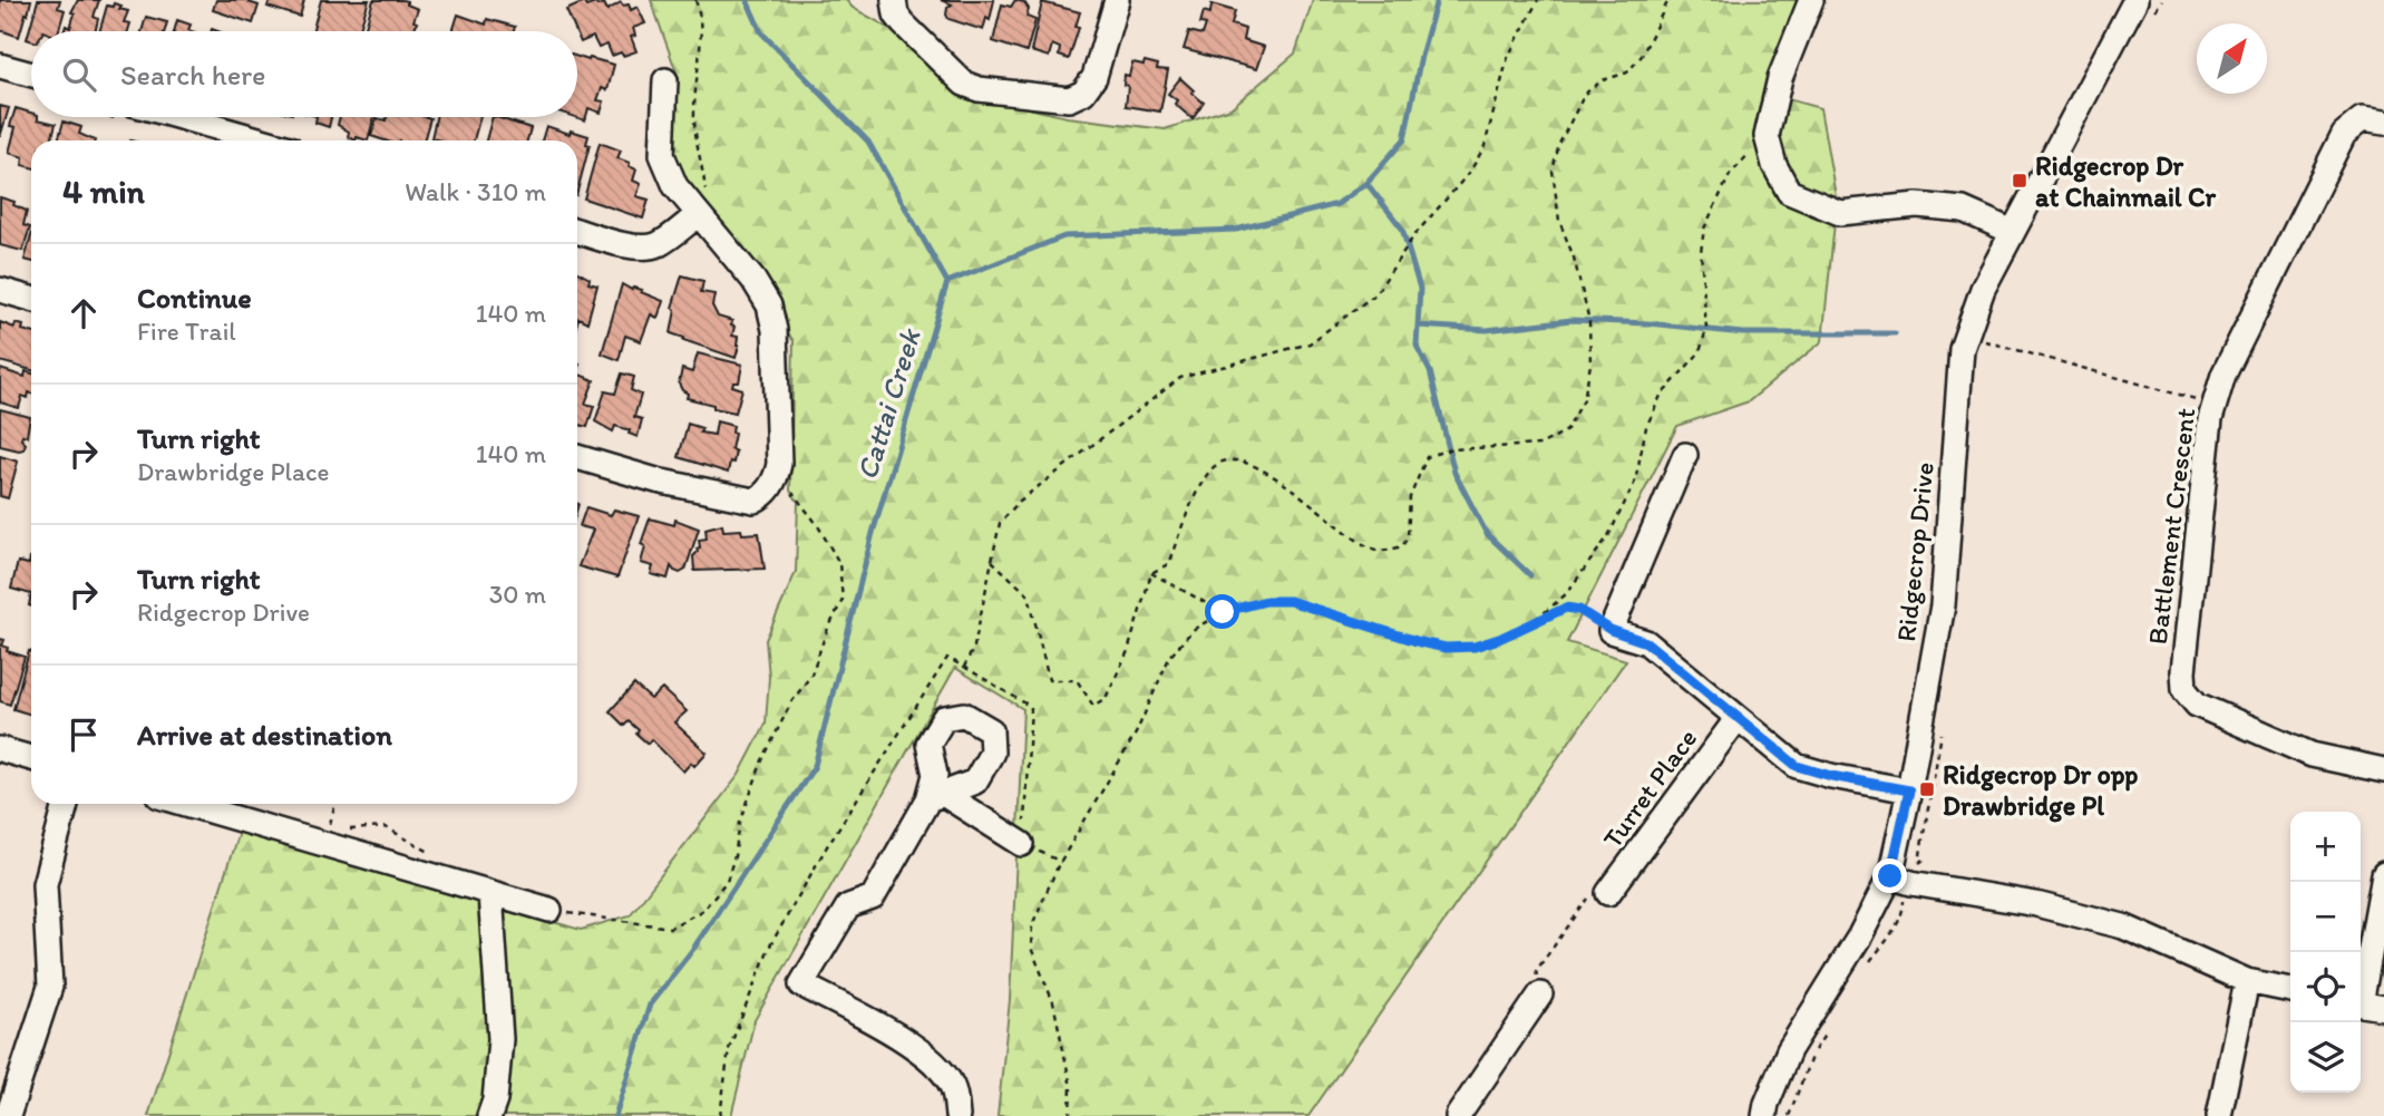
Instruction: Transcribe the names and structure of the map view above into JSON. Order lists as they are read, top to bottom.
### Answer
{
  "streets": {
    "street": ["Battlement Crescent", "Ridgecrop Drive", "Turret Place"]
  },
  "water": ["Cattai Creek"],
  "places": {
    "transit": ["Ridgecrop Dr at Chainmail Cr", "Ridgecrop Dr opp Drawbridge Pl"]
  },
  "north": "top right",
  "page": {
    "search": "Search here",
    "heading": ["4 min", "Walk · 310 m"],
    "list": [
      ["Continue", "Fire Trail", "140 m"],
      ["Turn right", "Drawbridge Place", "140 m"],
      ["Turn right", "Ridgecrop Drive", "30 m"],
      "Arrive at destination"
    ],
    "map_buttons": ["+", "−"]
  }
}
